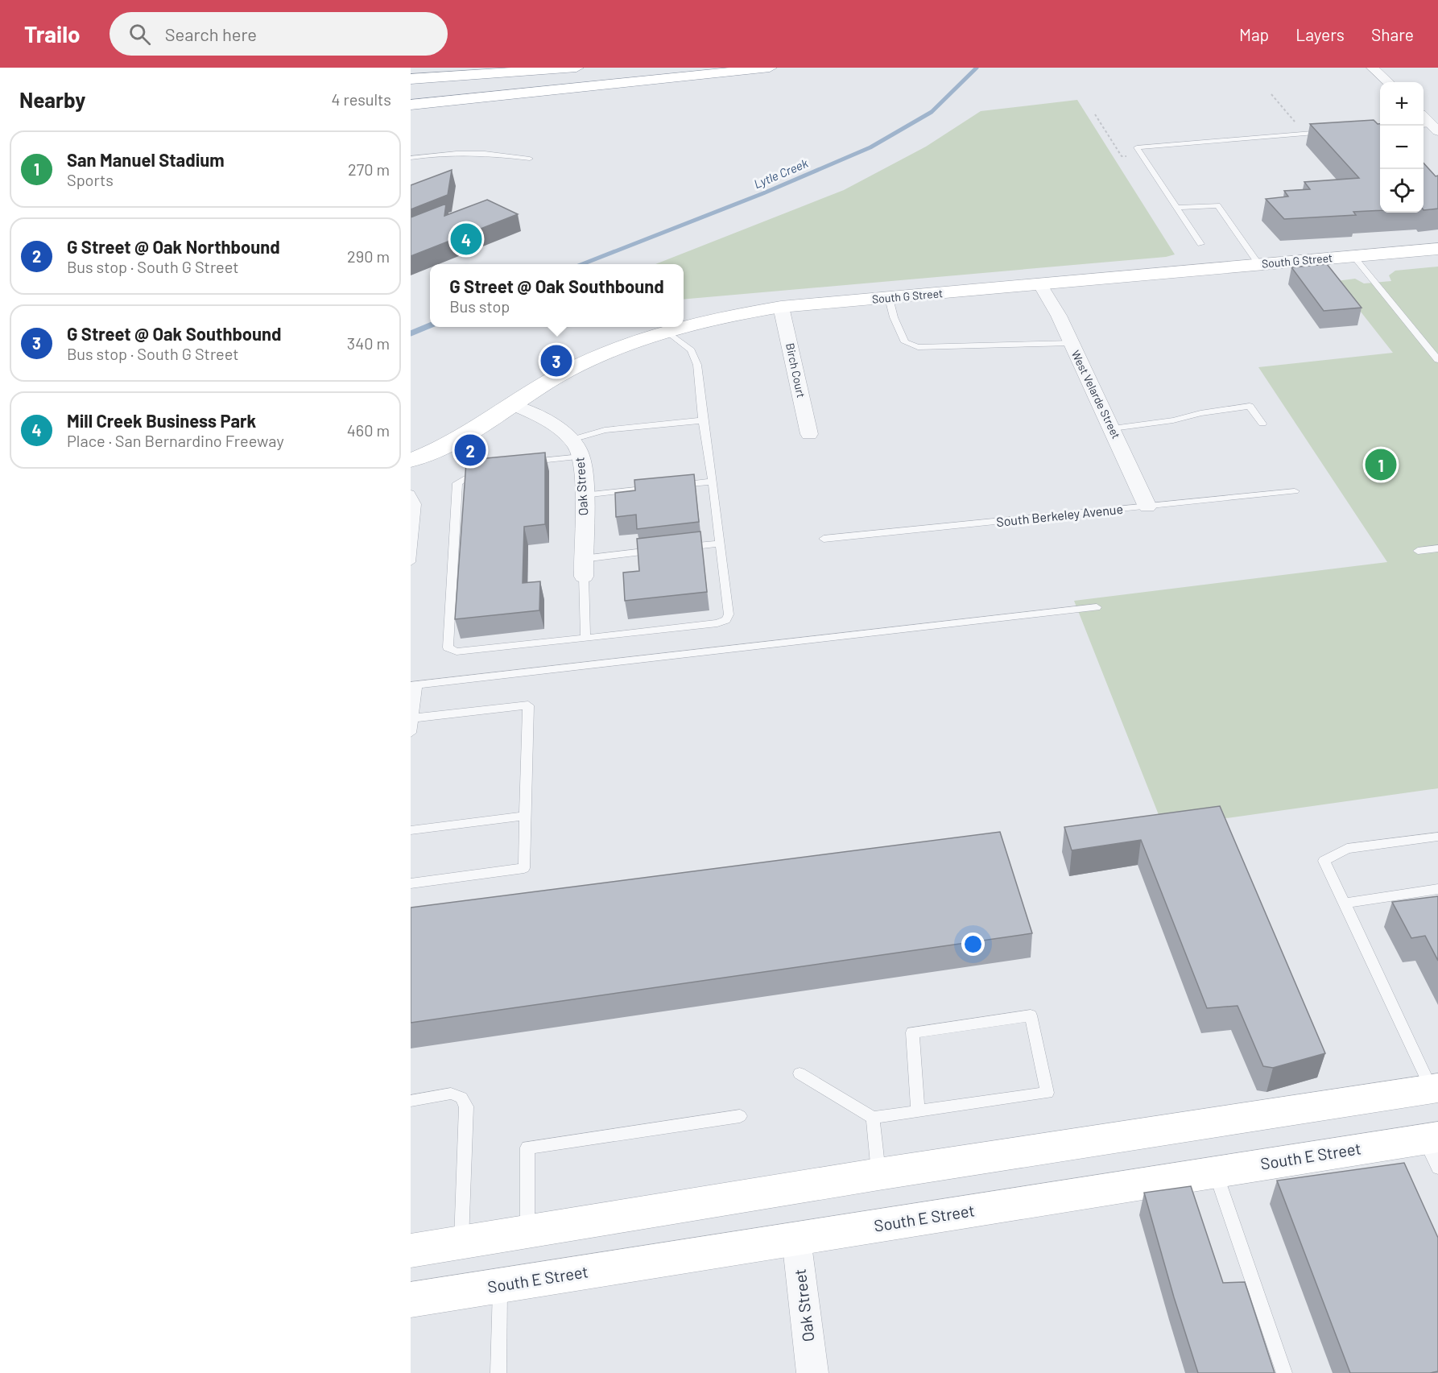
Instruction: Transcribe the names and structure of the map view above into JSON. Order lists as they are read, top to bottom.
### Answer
{
  "streets": {
    "main road": ["South G Street", "South E Street"],
    "street": ["Birch Court", "West Velarde Street", "Oak Street"],
    "lane": ["South Berkeley Avenue"]
  },
  "crossings": [
    ["South G Street", "Birch Court"],
    ["South G Street", "West Velarde Street"],
    ["South G Street", "Oak Street"],
    ["West Velarde Street", "South Berkeley Avenue"],
    ["Oak Street", "South E Street"]
  ],
  "water": ["Lytle Creek"],
  "page": {
    "header": "Trailo",
    "search": "Search here",
    "nav": ["Map", "Layers", "Share"],
    "heading": ["Nearby", "4 results"],
    "map_buttons": ["+", "−"],
    "list": [
      {
        "mark": "1",
        "name": "San Manuel Stadium",
        "note": "Sports",
        "value": "270 m"
      },
      {
        "mark": "2",
        "name": "G Street @ Oak Northbound",
        "note": "Bus stop · South G Street",
        "value": "290 m"
      },
      {
        "mark": "3",
        "name": "G Street @ Oak Southbound",
        "note": "Bus stop · South G Street",
        "value": "340 m"
      },
      {
        "mark": "4",
        "name": "Mill Creek Business Park",
        "note": "Place · San Bernardino Freeway",
        "value": "460 m"
      }
    ],
    "pins": [
      "4",
      "3",
      "2",
      "1"
    ],
    "popup": ["G Street @ Oak Southbound", "Bus stop"]
  }
}
